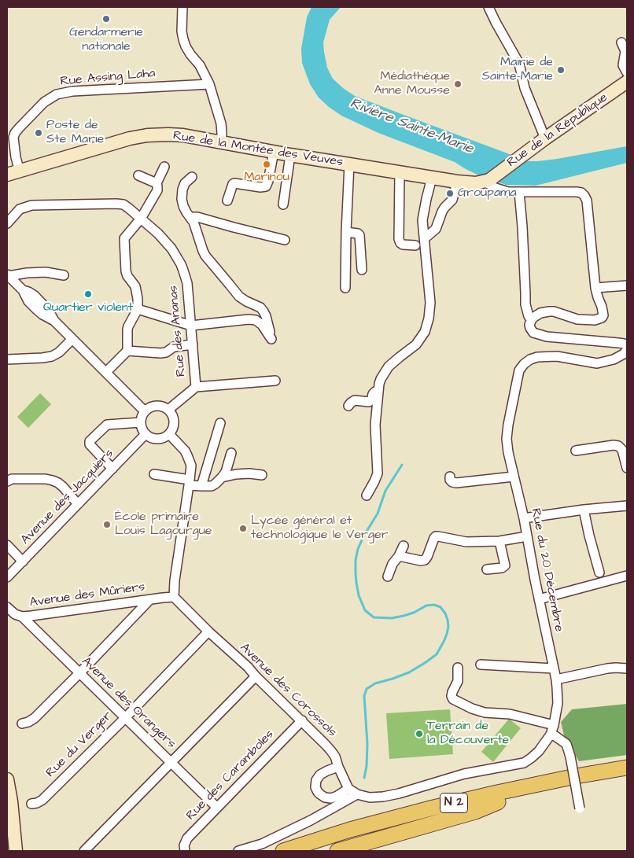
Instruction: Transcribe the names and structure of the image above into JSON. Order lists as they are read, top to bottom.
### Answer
{
  "streets": {
    "highway": ["N 2"],
    "main road": ["Rue de la République", "Rue de la Montée des Veuves"],
    "street": [
      "Rue Assing Laha",
      "Rue des Ananas",
      "Avenue des Jacquiers",
      "Rue du 20 Décembre",
      "Avenue des Mûriers",
      "Avenue des Corossols",
      "Avenue des Orangers",
      "Rue du Verger",
      "Rue des Caramboles"
    ]
  },
  "crossings": [
    ["Rue Assing Laha", "Rue de la Montée des Veuves"],
    ["Rue de la République", "Rue de la Montée des Veuves"],
    ["Avenue des Mûriers", "Avenue des Corossols"],
    ["Avenue des Mûriers", "Avenue des Orangers"],
    ["Avenue des Corossols", "Rue du Verger"],
    ["Avenue des Corossols", "Rue des Caramboles"],
    ["Avenue des Orangers", "Rue du Verger"],
    ["Avenue des Orangers", "Rue des Caramboles"]
  ],
  "water": ["Rivière Sainte-Marie"],
  "places": [
    "Gendarmerie nationale",
    "Mairie de Sainte-Marie",
    "Médiathèque Anne Mousse",
    "Poste de Ste Marie",
    "Marinou",
    "Groupama",
    "Quartier violent",
    "École primaire Louis Lagourgue",
    "Lycée général et technologique le Verger",
    "Terrain de la Découverte"
  ]
}
